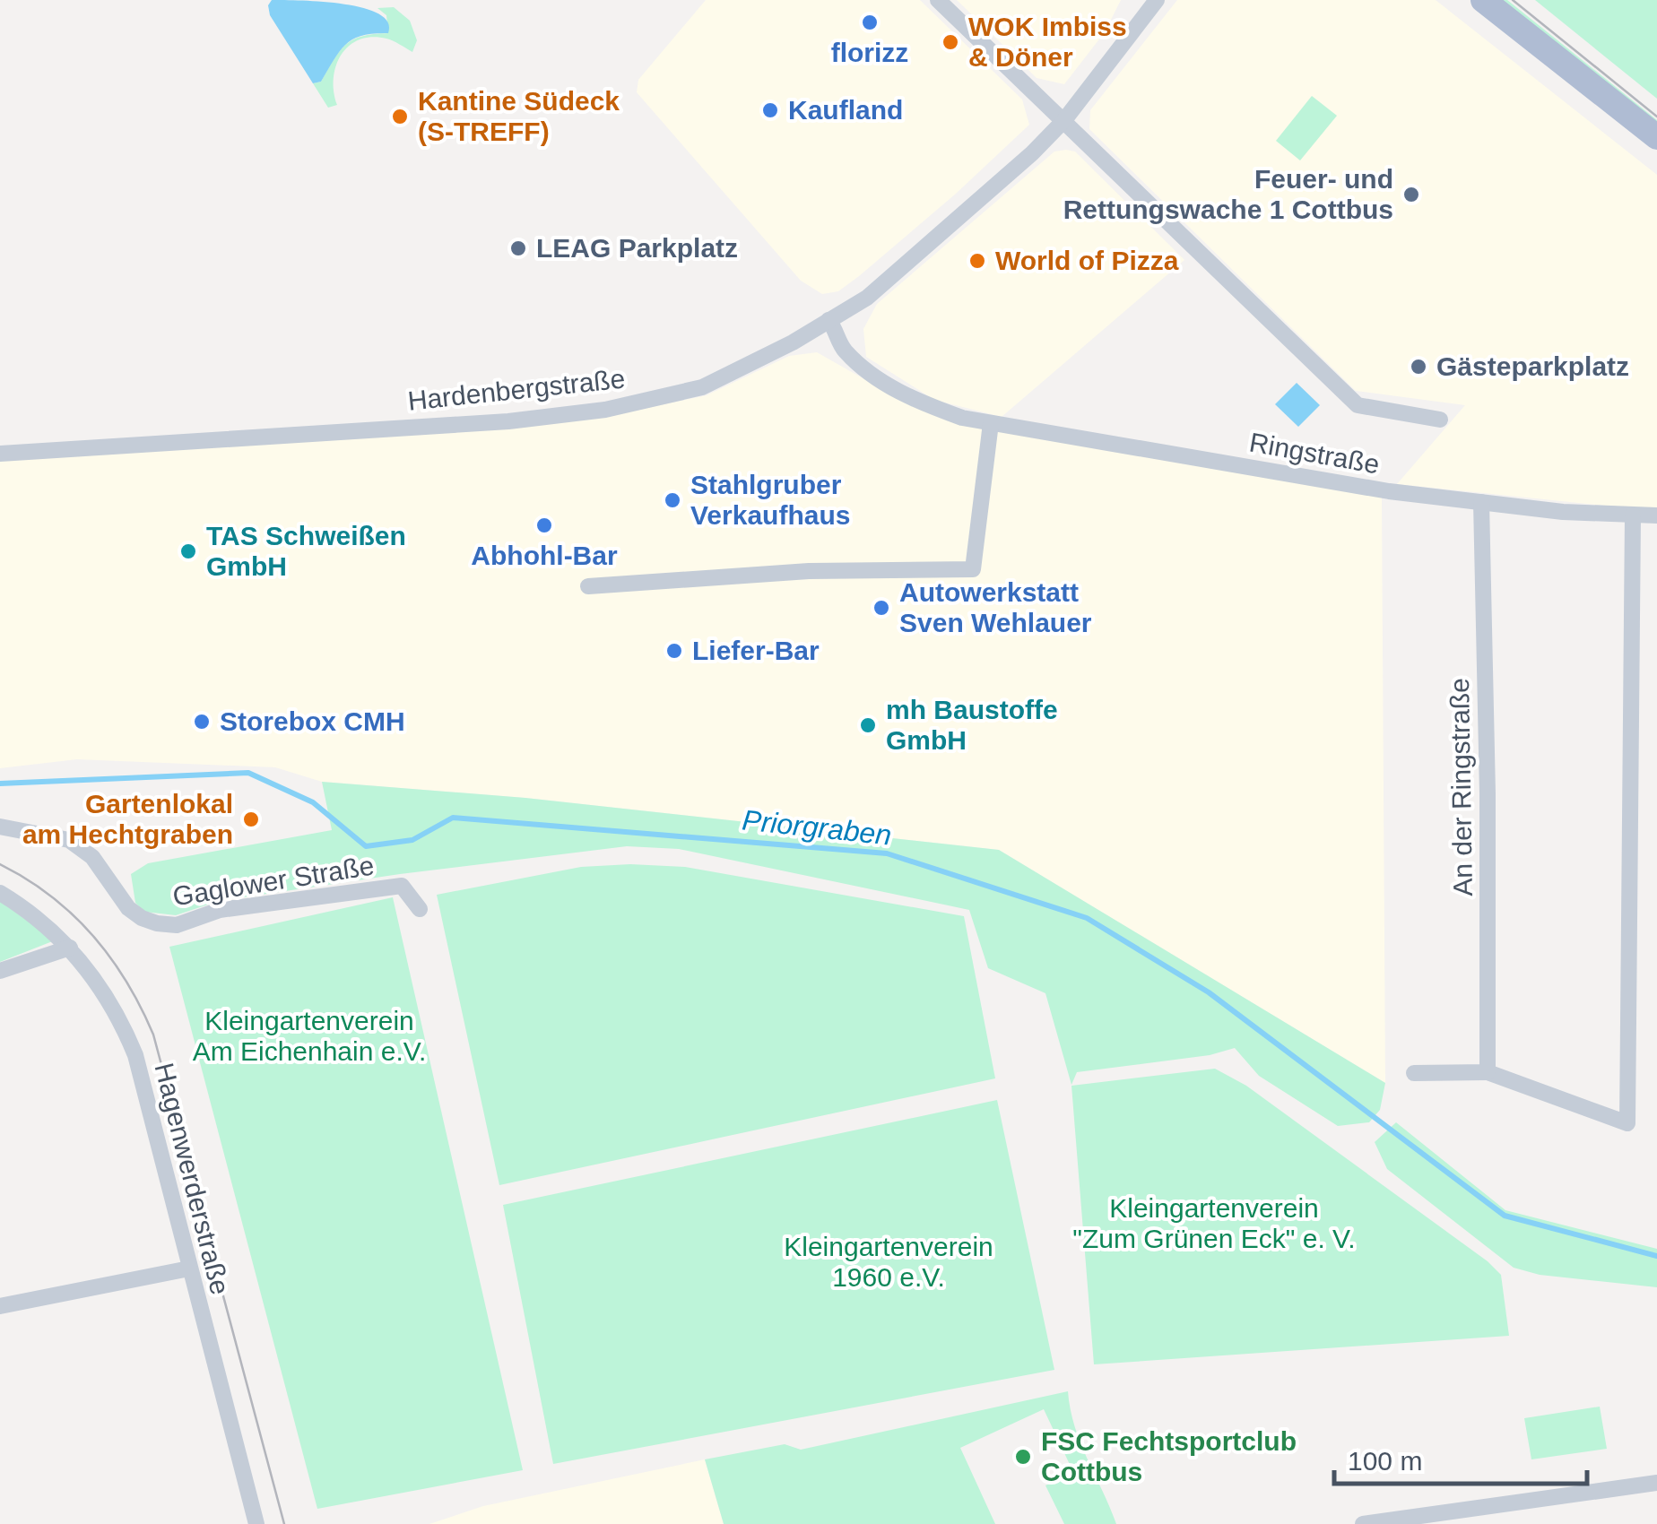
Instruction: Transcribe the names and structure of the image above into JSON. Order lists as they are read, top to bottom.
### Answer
{
  "streets": {
    "street": [
      "Hardenbergstraße",
      "Ringstraße",
      "An der Ringstraße",
      "Gaglower Straße",
      "Hagenwerderstraße"
    ]
  },
  "crossings": [
    ["Hardenbergstraße", "Ringstraße"],
    ["Ringstraße", "An der Ringstraße"]
  ],
  "water": ["Priorgraben"],
  "parks": ["Kleingartenverein Am Eichenhain e.V.", "Kleingartenverein \"Zum Grünen Eck\" e. V.", "Kleingartenverein 1960 e.V."],
  "places": [
    "florizz",
    "WOK Imbiss & Döner",
    "Kaufland",
    "Kantine Südeck (S-TREFF)",
    "Feuer- und Rettungswache 1 Cottbus",
    "LEAG Parkplatz",
    "World of Pizza",
    "Gästeparkplatz",
    "Stahlgruber Verkaufhaus",
    "Abhohl-Bar",
    "TAS Schweißen GmbH",
    "Autowerkstatt Sven Wehlauer",
    "Liefer-Bar",
    "Storebox CMH",
    "mh Baustoffe GmbH",
    "Gartenlokal am Hechtgraben",
    "FSC Fechtsportclub Cottbus"
  ],
  "scale_bar": "100 m"
}
